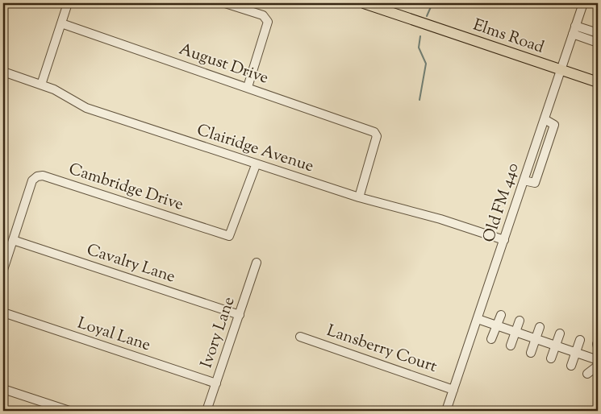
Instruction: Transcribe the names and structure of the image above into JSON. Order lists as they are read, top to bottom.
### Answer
{
  "streets": {
    "main road": ["Elms Road"],
    "street": [
      "August Drive",
      "Clairidge Avenue",
      "Cambridge Drive",
      "Old FM 440",
      "Cavalry Lane",
      "Ivory Lane",
      "Loyal Lane",
      "Lansberry Court"
    ]
  },
  "crossings": [
    ["Elms Road", "Old FM 440"],
    ["August Drive", "Clairidge Avenue"],
    ["Clairidge Avenue", "Cambridge Drive"],
    ["Clairidge Avenue", "Old FM 440"],
    ["Cambridge Drive", "Cavalry Lane"],
    ["Old FM 440", "Lansberry Court"],
    ["Cavalry Lane", "Ivory Lane"],
    ["Ivory Lane", "Loyal Lane"]
  ]
}
